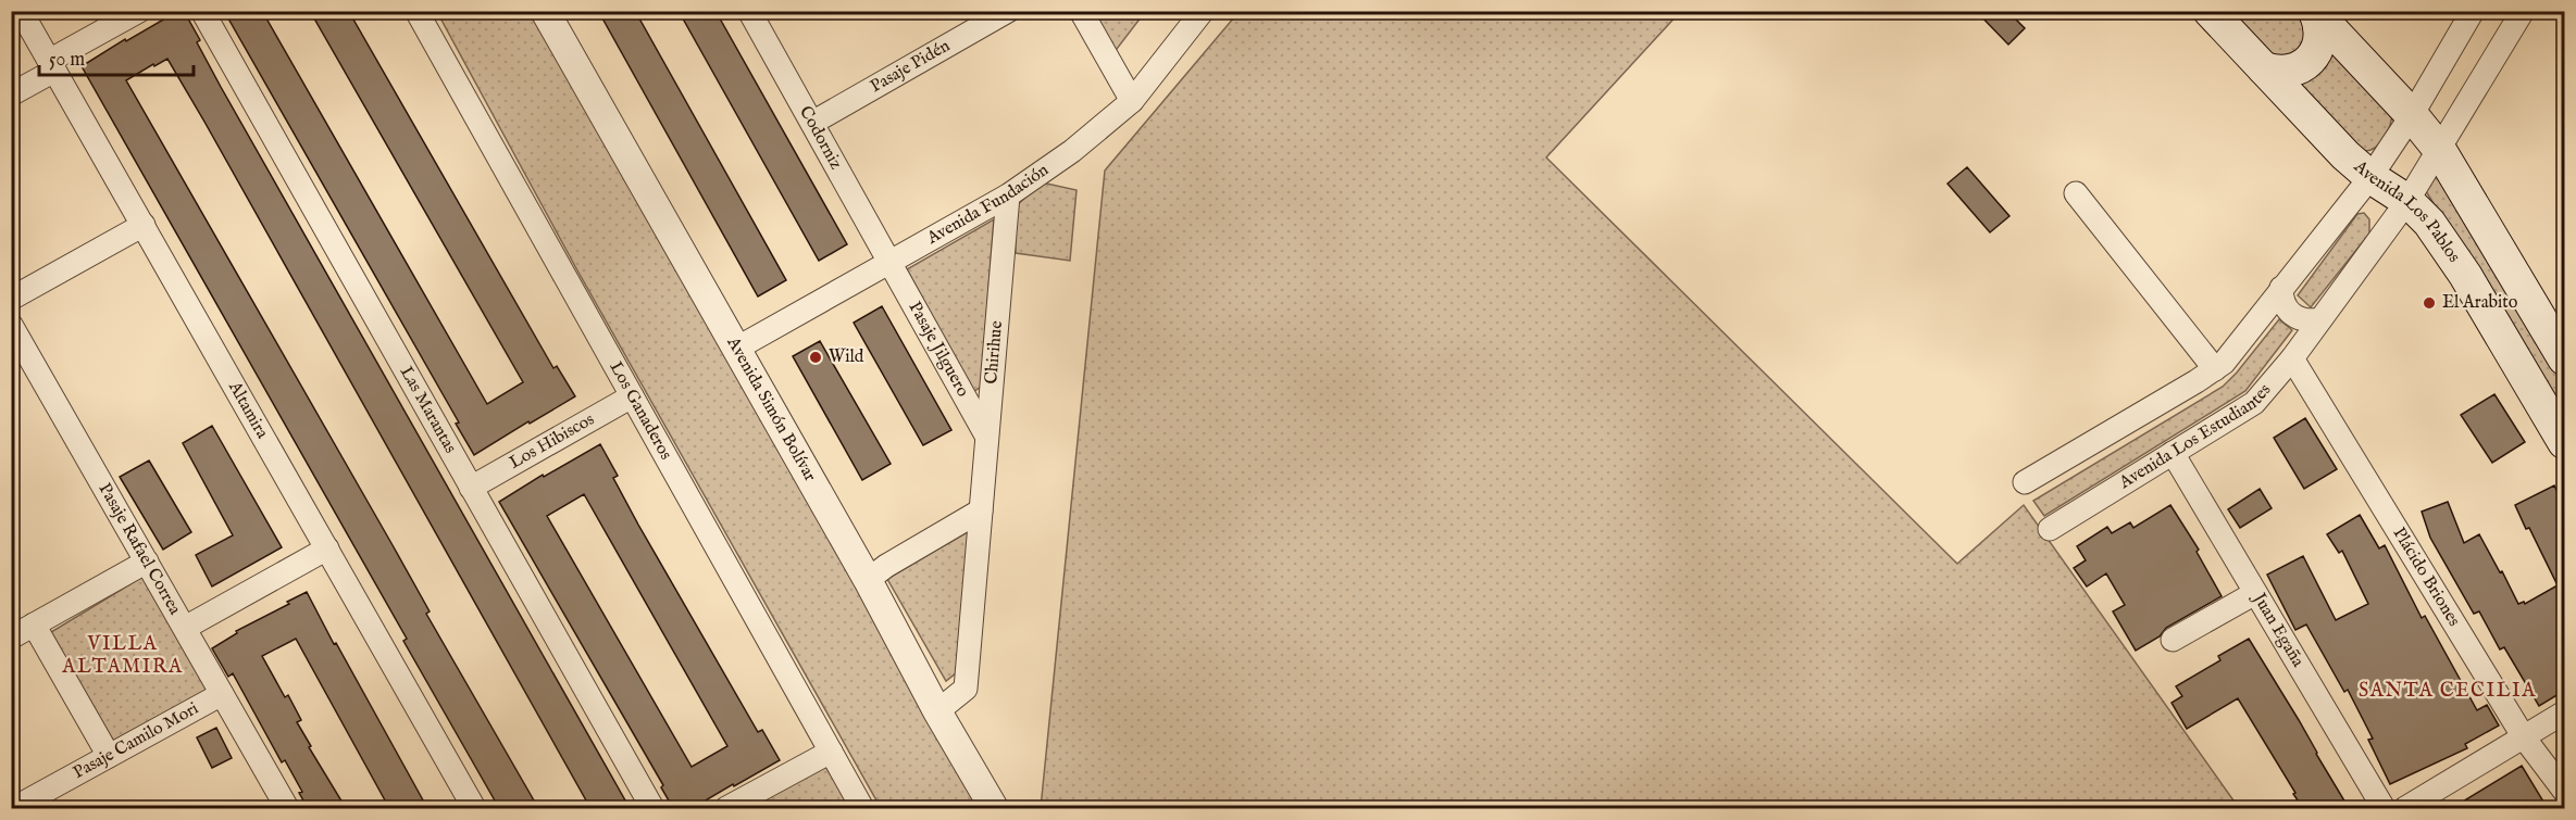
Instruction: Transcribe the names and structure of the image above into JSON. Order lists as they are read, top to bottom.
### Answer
{
  "streets": {
    "main road": ["Avenida Los Pablos"],
    "street": [
      "Pasaje Pidén",
      "Codorniz",
      "Avenida Fundación",
      "Pasaje Jilguero",
      "Chirihue",
      "Altamira",
      "Los Ganaderos",
      "Avenida Simón Bolívar",
      "Las Marantas",
      "Avenida Los Estudiantes",
      "Los Hibiscos",
      "Pasaje Rafael Correa",
      "Plácido Briones",
      "Juan Egaña",
      "Pasaje Camilo Mori"
    ]
  },
  "crossings": [
    ["Pasaje Pidén", "Codorniz"],
    ["Codorniz", "Avenida Fundación"],
    ["Codorniz", "Pasaje Jilguero"],
    ["Avenida Fundación", "Pasaje Jilguero"],
    ["Avenida Fundación", "Chirihue"],
    ["Avenida Fundación", "Avenida Simón Bolívar"],
    ["Avenida Los Pablos", "Avenida Los Estudiantes"],
    ["Pasaje Jilguero", "Chirihue"],
    ["Chirihue", "Avenida Simón Bolívar"],
    ["Los Ganaderos", "Los Hibiscos"],
    ["Las Marantas", "Los Hibiscos"],
    ["Avenida Los Estudiantes", "Plácido Briones"],
    ["Avenida Los Estudiantes", "Juan Egaña"],
    ["Pasaje Rafael Correa", "Pasaje Camilo Mori"]
  ],
  "districts": ["VILLA ALTAMIRA", "SANTA CECILIA"],
  "places": ["El Arabito", "Wild"],
  "scale_bar": "50 m"
}
